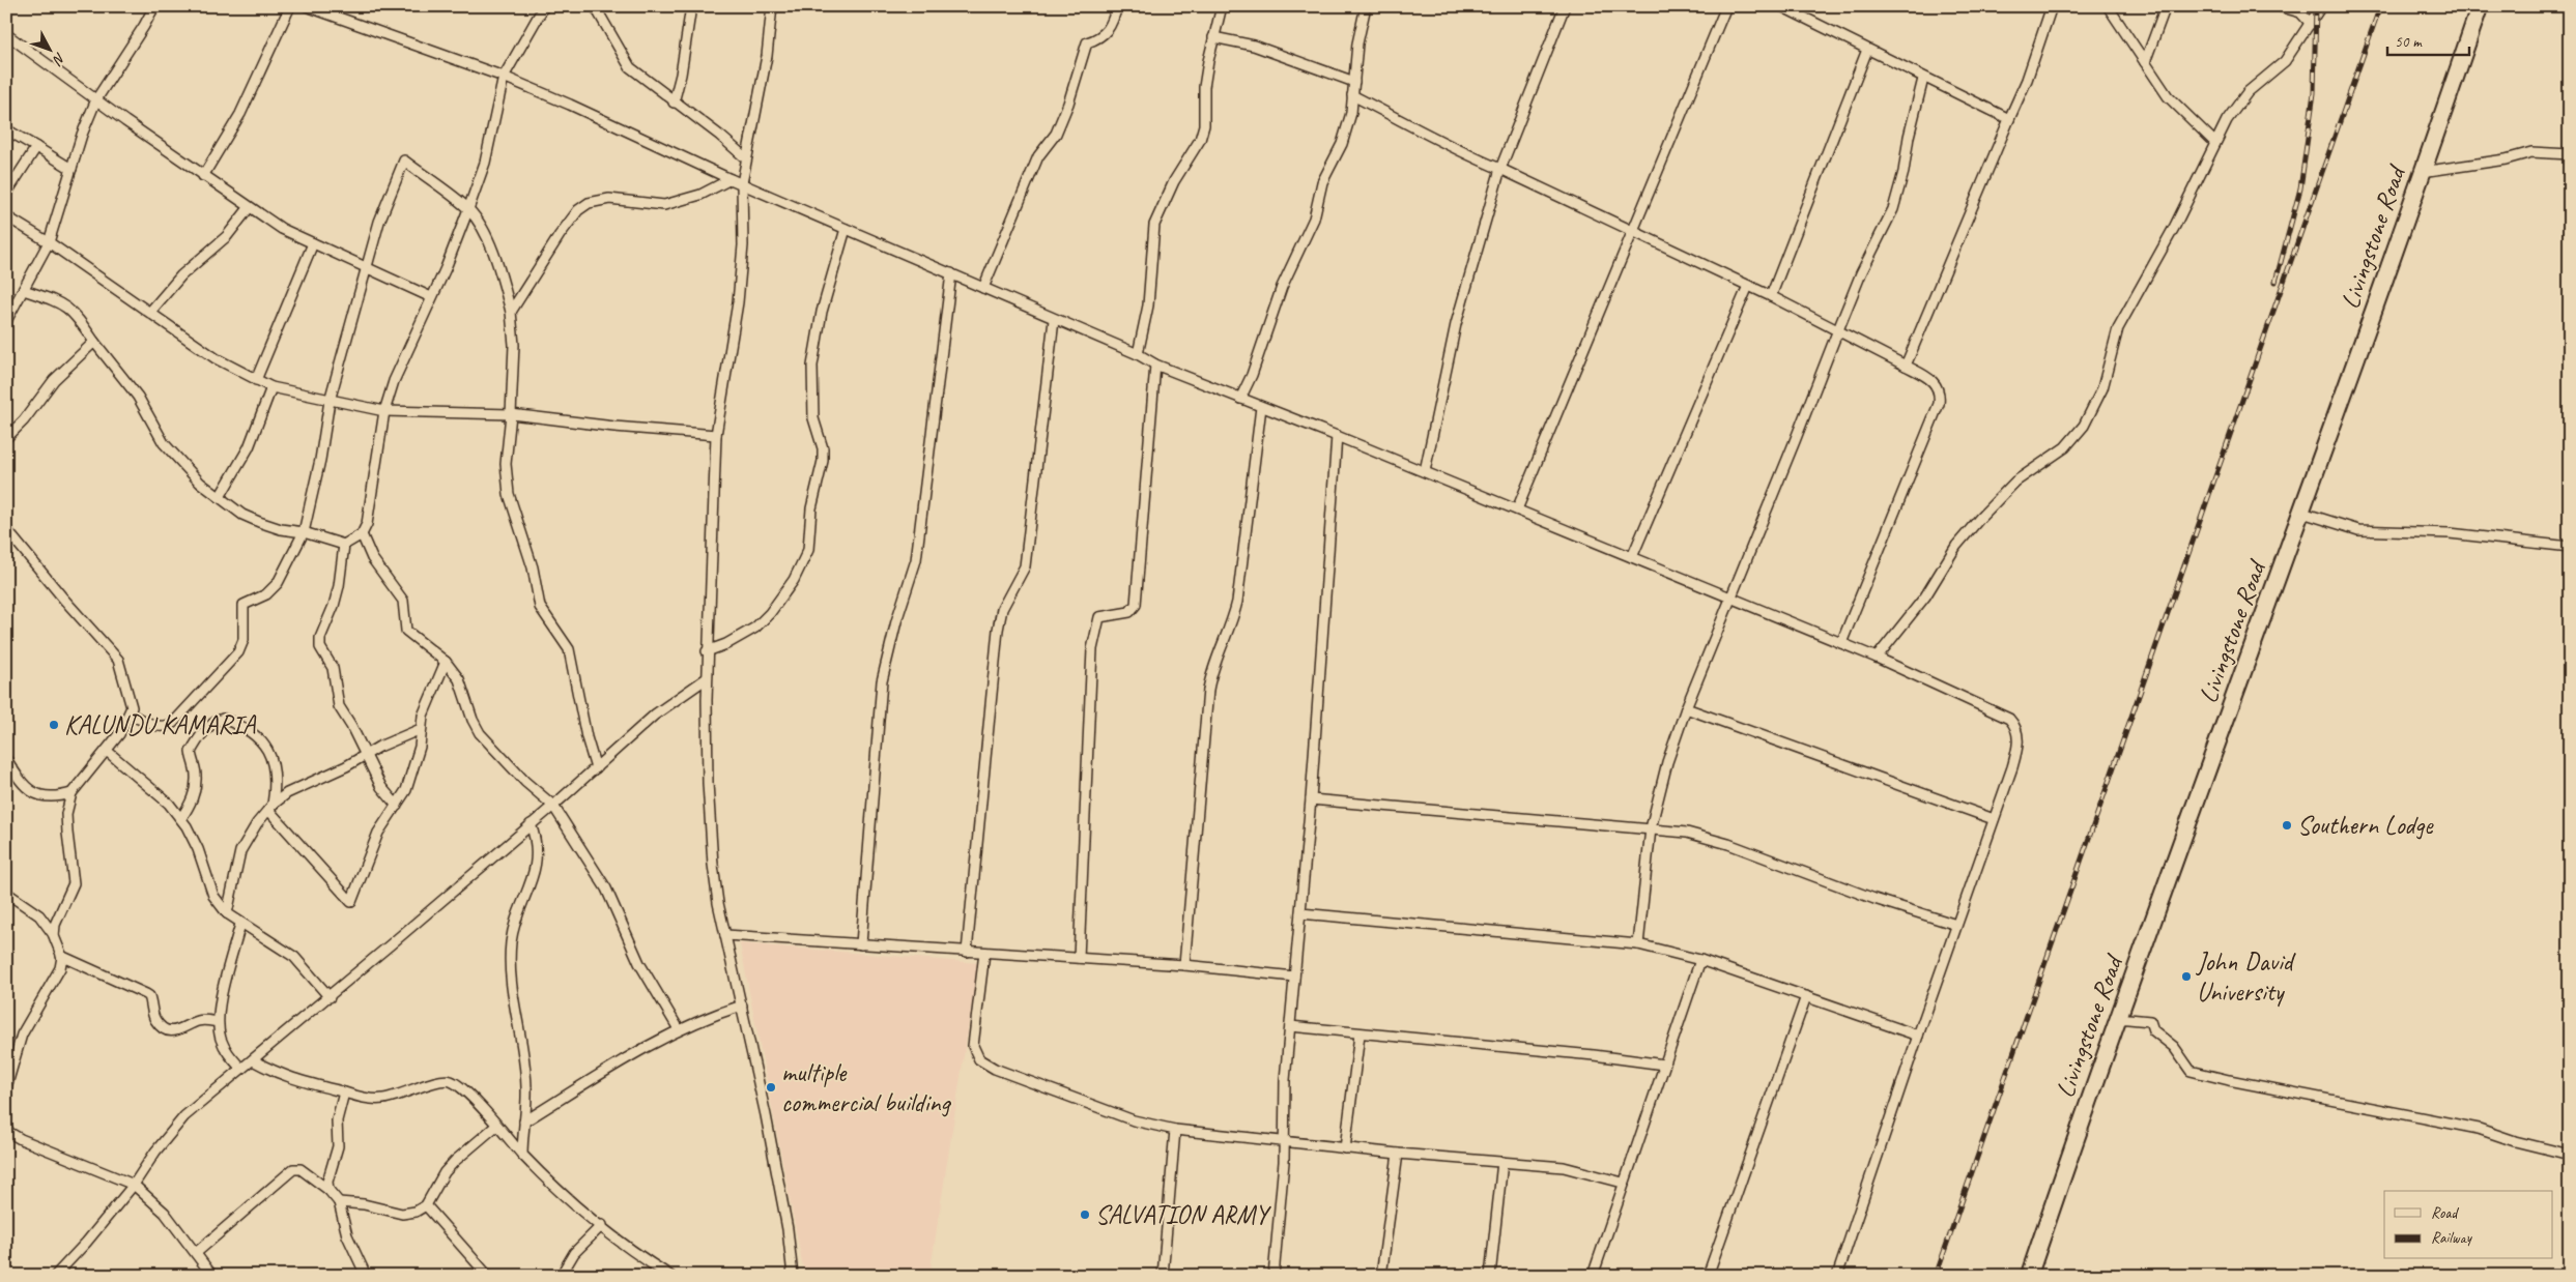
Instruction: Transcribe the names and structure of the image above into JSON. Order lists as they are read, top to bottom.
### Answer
{
  "streets": {
    "highway": ["Livingstone Road"]
  },
  "places": [
    "KALUNDU KAMARIA",
    "Southern Lodge",
    "John David University",
    "multiple commercial building",
    "SALVATION ARMY"
  ],
  "legend": ["Road", "Railway"],
  "scale_bar": "50 m",
  "north": "bottom right"
}
